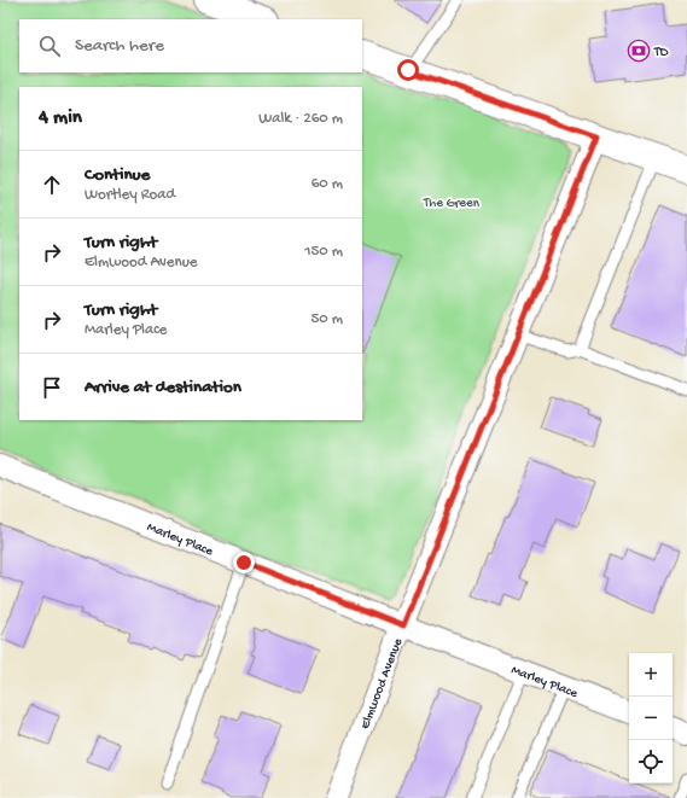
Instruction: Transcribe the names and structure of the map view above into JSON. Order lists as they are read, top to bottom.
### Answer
{
  "streets": {
    "street": ["Marley Place", "Elmwood Avenue"]
  },
  "crossings": [
    ["Marley Place", "Elmwood Avenue"]
  ],
  "parks": ["The Green"],
  "places": {
    "bank": ["TD"]
  },
  "page": {
    "search": "Search here",
    "heading": ["4 min", "Walk · 260 m"],
    "list": [
      ["Continue", "Wortley Road", "60 m"],
      ["Turn right", "Elmwood Avenue", "150 m"],
      ["Turn right", "Marley Place", "50 m"],
      "Arrive at destination"
    ],
    "map_buttons": ["+", "−"]
  }
}
